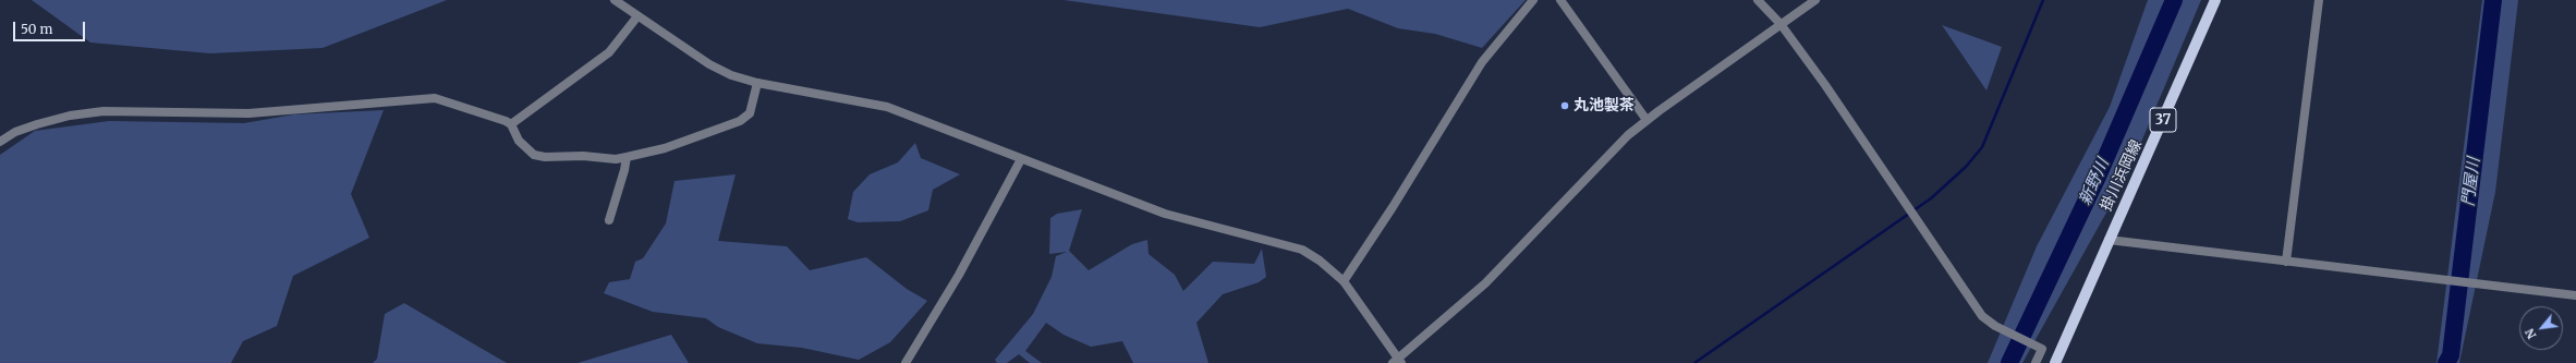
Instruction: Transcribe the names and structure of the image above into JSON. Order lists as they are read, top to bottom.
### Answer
{
  "streets": {
    "main road": ["37", "掛川浜岡線"]
  },
  "water": ["新野川", "門屋川"],
  "places": ["丸池製茶"],
  "scale_bar": "50 m",
  "north": "bottom left"
}
